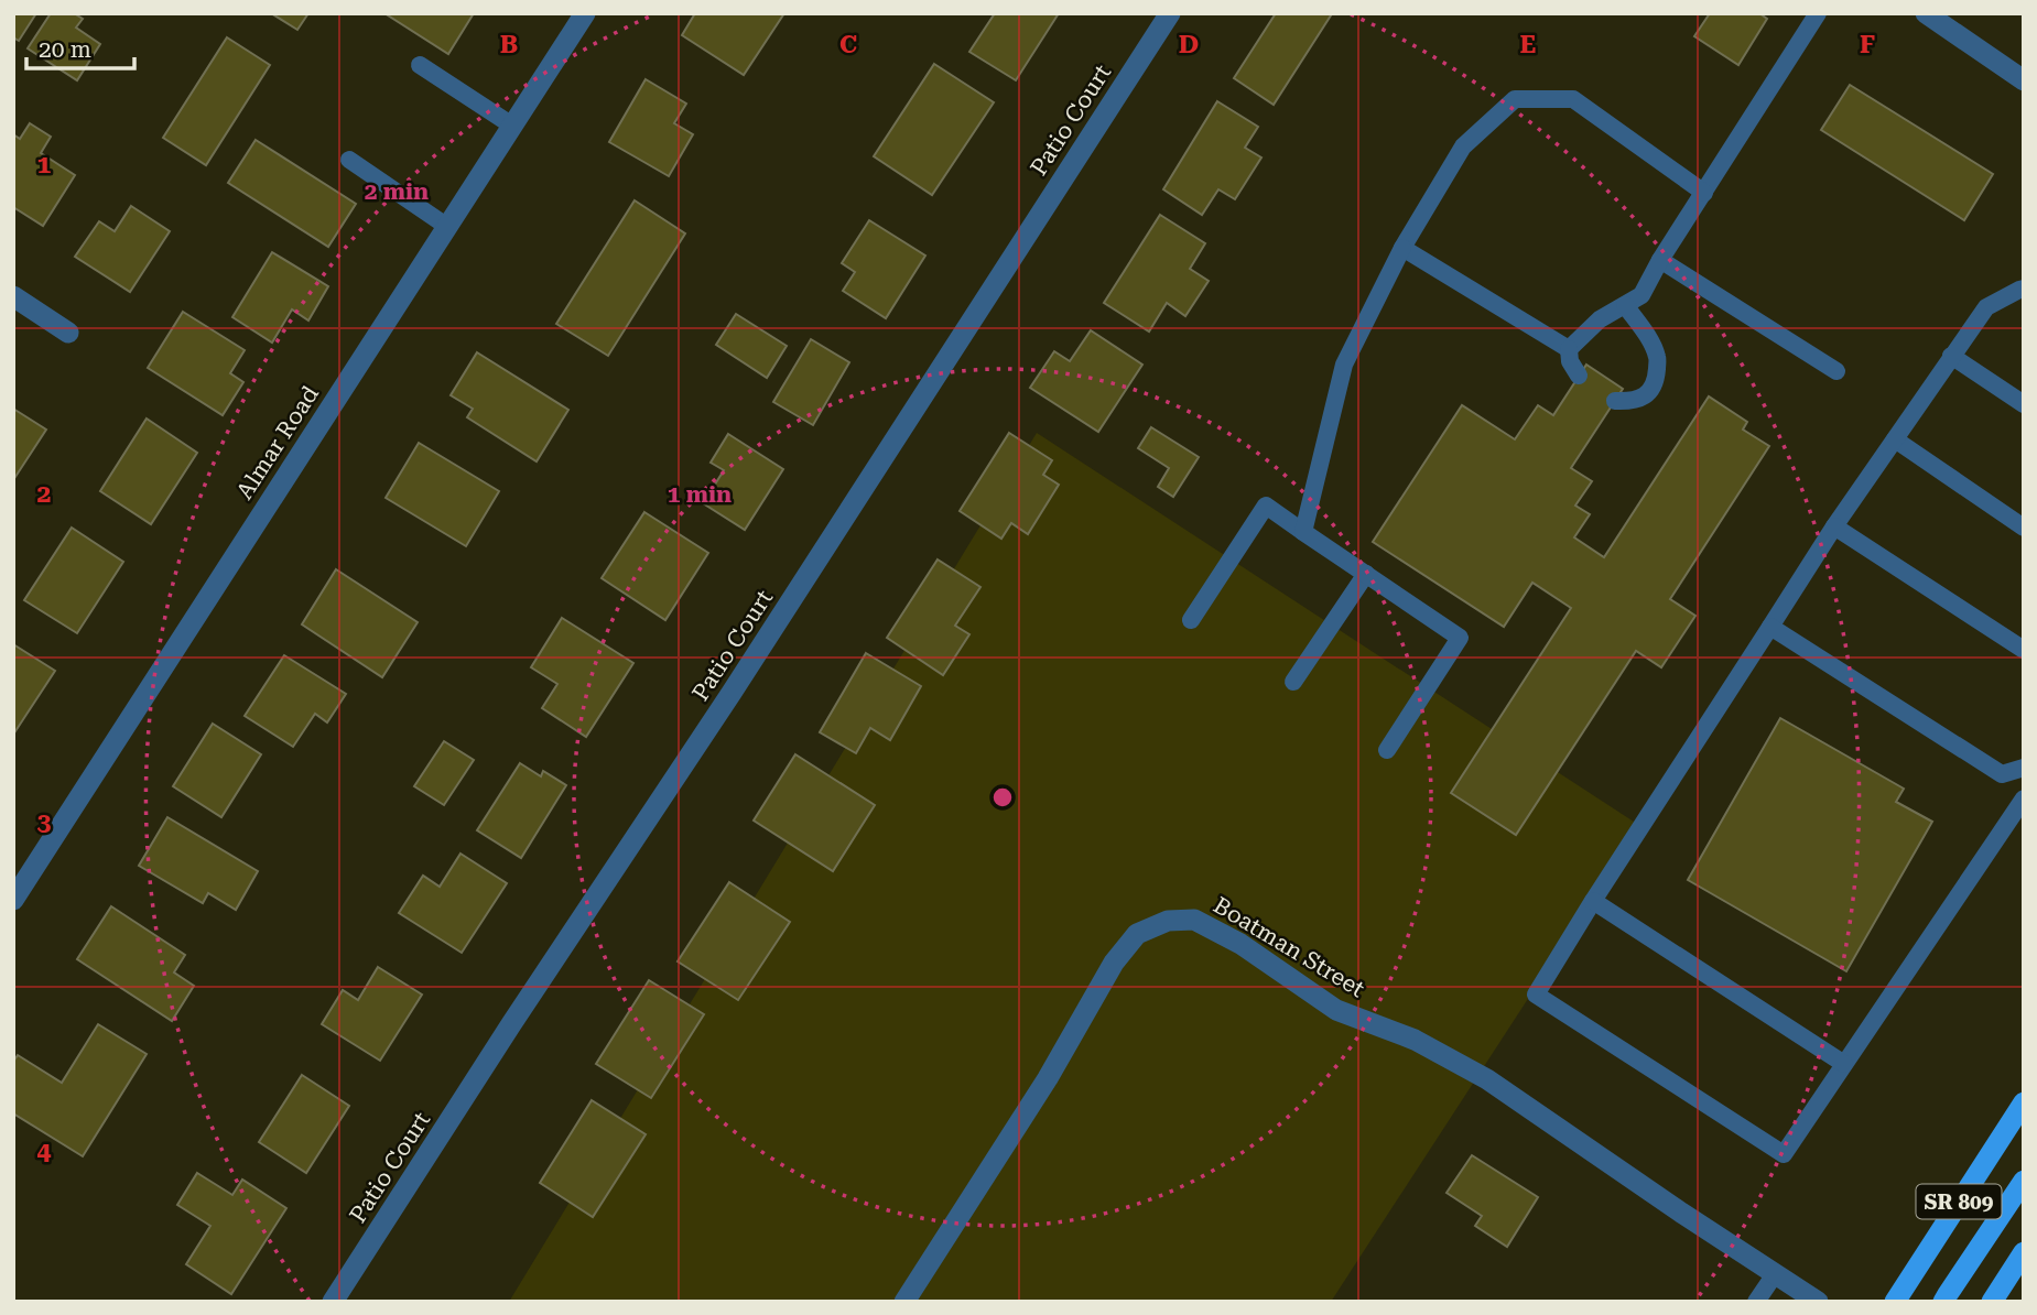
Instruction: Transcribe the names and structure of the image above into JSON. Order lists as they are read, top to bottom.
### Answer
{
  "streets": {
    "main road": ["SR 809"],
    "street": ["Patio Court", "Almar Road", "Boatman Street"]
  },
  "scale_bar": "20 m",
  "grid": {
    "columns": [
      "B",
      "C",
      "D",
      "E",
      "F"
    ],
    "rows": [
      "1",
      "2",
      "3",
      "4"
    ]
  },
  "rings": ["2 min", "1 min"]
}
